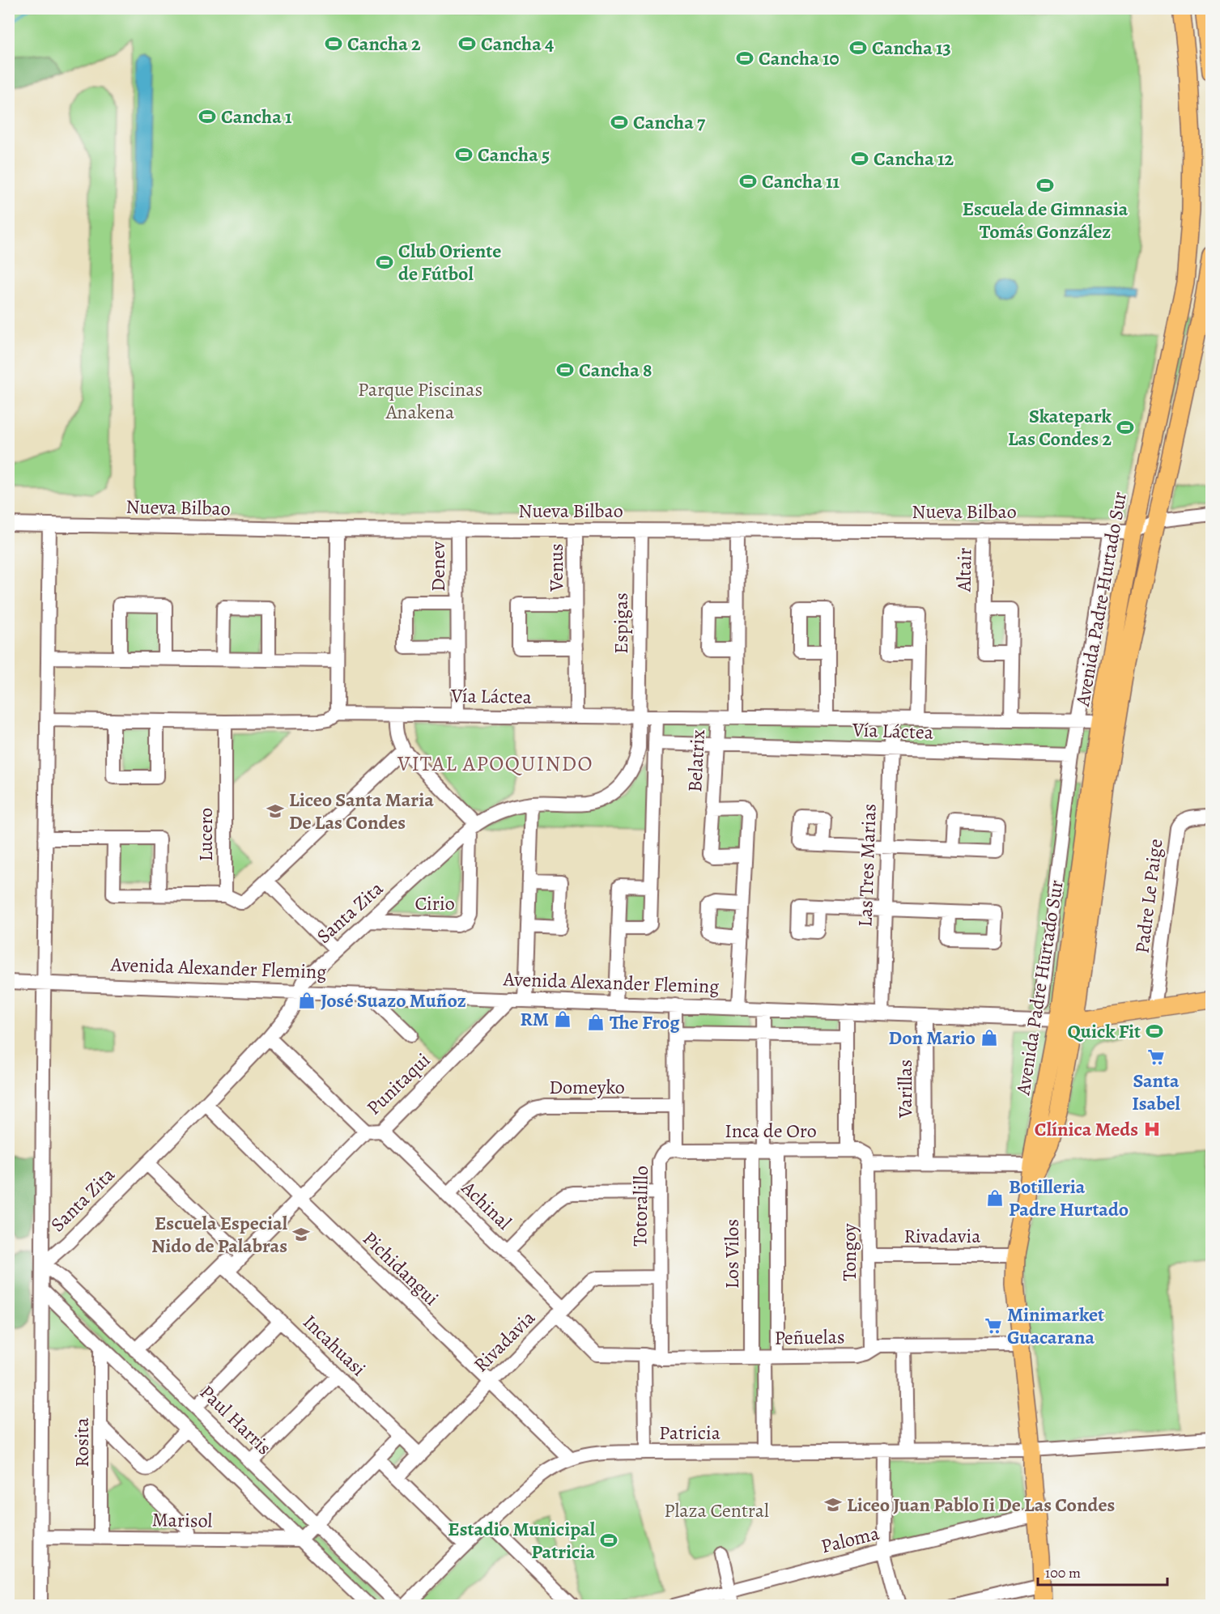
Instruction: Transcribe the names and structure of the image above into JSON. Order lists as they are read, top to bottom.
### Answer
{
  "streets": {
    "main road": ["Avenida Padre Hurtado Sur", "Avenida Alexander Fleming"],
    "street": [
      "Nueva Bilbao",
      "Denev",
      "Venus",
      "Altair",
      "Espigas",
      "Vía Láctea",
      "Belatrix",
      "Lucero",
      "Las Tres Marias",
      "Padre Le Paige",
      "Cirio",
      "Santa Zita",
      "Punitaqui",
      "Domeyko",
      "Varillas",
      "Inca de Oro",
      "Achinal",
      "Totoralillo",
      "Rivadavia",
      "Tongoy",
      "Los Vilos",
      "Pichidangui",
      "Peñuelas",
      "Incahuasi",
      "Paul Harris",
      "Patricia",
      "Rosita",
      "Marisol",
      "Paloma"
    ]
  },
  "crossings": [
    ["Nueva Bilbao", "Denev"],
    ["Nueva Bilbao", "Venus"],
    ["Nueva Bilbao", "Altair"],
    ["Nueva Bilbao", "Avenida Padre Hurtado Sur"],
    ["Nueva Bilbao", "Espigas"],
    ["Denev", "Vía Láctea"],
    ["Venus", "Vía Láctea"],
    ["Altair", "Vía Láctea"],
    ["Avenida Padre Hurtado Sur", "Vía Láctea"],
    ["Avenida Padre Hurtado Sur", "Avenida Alexander Fleming"],
    ["Avenida Padre Hurtado Sur", "Inca de Oro"],
    ["Avenida Padre Hurtado Sur", "Rivadavia"],
    ["Avenida Padre Hurtado Sur", "Peñuelas"],
    ["Avenida Padre Hurtado Sur", "Patricia"],
    ["Avenida Padre Hurtado Sur", "Paloma"],
    ["Espigas", "Vía Láctea"],
    ["Espigas", "Santa Zita"],
    ["Vía Láctea", "Belatrix"],
    ["Vía Láctea", "Lucero"],
    ["Vía Láctea", "Las Tres Marias"],
    ["Vía Láctea", "Santa Zita"],
    ["Belatrix", "Avenida Alexander Fleming"],
    ["Las Tres Marias", "Avenida Alexander Fleming"],
    ["Padre Le Paige", "Avenida Alexander Fleming"],
    ["Cirio", "Santa Zita"],
    ["Santa Zita", "Avenida Alexander Fleming"],
    ["Santa Zita", "Pichidangui"],
    ["Santa Zita", "Paul Harris"],
    ["Avenida Alexander Fleming", "Punitaqui"],
    ["Avenida Alexander Fleming", "Varillas"],
    ["Avenida Alexander Fleming", "Totoralillo"],
    ["Avenida Alexander Fleming", "Los Vilos"],
    ["Punitaqui", "Achinal"],
    ["Punitaqui", "Pichidangui"],
    ["Punitaqui", "Incahuasi"],
    ["Punitaqui", "Paul Harris"],
    ["Domeyko", "Achinal"],
    ["Domeyko", "Totoralillo"],
    ["Varillas", "Inca de Oro"],
    ["Inca de Oro", "Totoralillo"],
    ["Inca de Oro", "Tongoy"],
    ["Inca de Oro", "Los Vilos"],
    ["Achinal", "Rivadavia"],
    ["Achinal", "Peñuelas"],
    ["Totoralillo", "Rivadavia"],
    ["Totoralillo", "Peñuelas"],
    ["Rivadavia", "Tongoy"],
    ["Rivadavia", "Pichidangui"],
    ["Rivadavia", "Incahuasi"],
    ["Tongoy", "Peñuelas"],
    ["Los Vilos", "Peñuelas"],
    ["Los Vilos", "Patricia"],
    ["Pichidangui", "Patricia"],
    ["Rosita", "Marisol"]
  ],
  "districts": ["VITAL APOQUINDO"],
  "parks": ["Parque Piscinas Anakena", "Plaza Central"],
  "places": {
    "sports": [
      "Cancha 2",
      "Cancha 4",
      "Cancha 13",
      "Cancha 10",
      "Cancha 1",
      "Cancha 7",
      "Cancha 5",
      "Cancha 12",
      "Cancha 11",
      "Escuela de Gimnasia Tomás González",
      "Club Oriente de Fútbol",
      "Cancha 8",
      "Skatepark Las Condes 2",
      "Quick Fit",
      "Estadio Municipal Patricia"
    ],
    "school or university": ["Liceo Santa Maria De Las Condes", "Escuela Especial Nido de Palabras", "Liceo Juan Pablo Ii De Las Condes"],
    "shop": [
      "José Suazo Muñoz",
      "RM",
      "The Frog",
      "Don Mario",
      "Botilleria Padre Hurtado"
    ],
    "supermarket": ["Santa Isabel", "Minimarket Guacarana"],
    "hospital": ["Clínica Meds"]
  },
  "scale_bar": "100 m"
}
